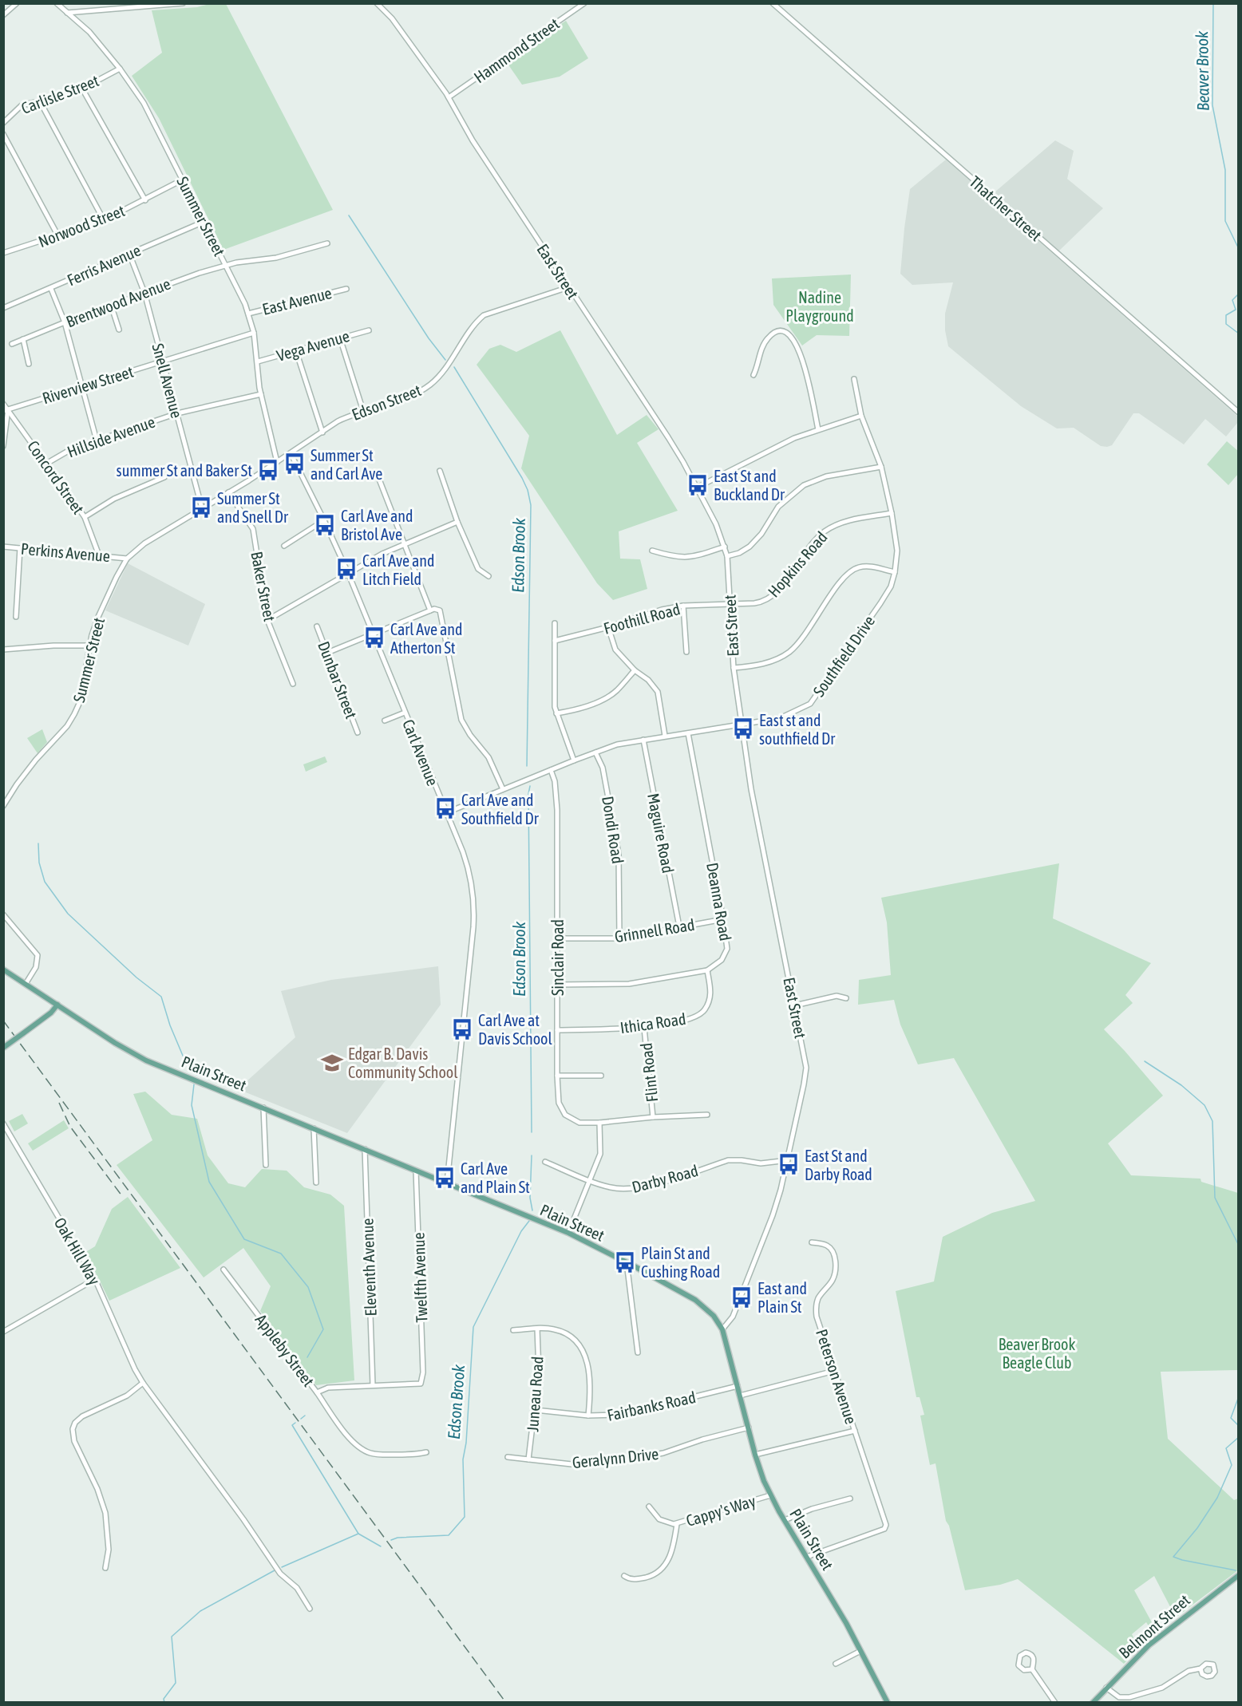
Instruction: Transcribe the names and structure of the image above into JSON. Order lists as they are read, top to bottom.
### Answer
{
  "streets": {
    "main road": ["Plain Street", "Belmont Street"],
    "street": [
      "Hammond Street",
      "Carlisle Street",
      "Thatcher Street",
      "Summer Street",
      "Norwood Street",
      "Ferris Avenue",
      "East Street",
      "East Avenue",
      "Brentwood Avenue",
      "Vega Avenue",
      "Snell Avenue",
      "Riverview Street",
      "Edson Street",
      "Hillside Avenue",
      "Concord Street",
      "Perkins Avenue",
      "Hopkins Road",
      "Baker Street",
      "Foothill Road",
      "Southfield Drive",
      "Dunbar Street",
      "Carl Avenue",
      "Dondi Road",
      "Maguire Road",
      "Deanna Road",
      "Grinnell Road",
      "Sinclair Road",
      "Ithica Road",
      "Flint Road",
      "Darby Road",
      "Oak Hill Way",
      "Eleventh Avenue",
      "Twelfth Avenue",
      "Appleby Street",
      "Peterson Avenue",
      "Juneau Road",
      "Fairbanks Road",
      "Geralynn Drive",
      "Cappy's Way"
    ]
  },
  "crossings": [
    ["Hammond Street", "East Street"],
    ["Carlisle Street", "Summer Street"],
    ["Summer Street", "Norwood Street"],
    ["Summer Street", "Ferris Avenue"],
    ["Summer Street", "East Avenue"],
    ["Summer Street", "Brentwood Avenue"],
    ["Summer Street", "Vega Avenue"],
    ["Summer Street", "Snell Avenue"],
    ["Summer Street", "Riverview Street"],
    ["Summer Street", "Edson Street"],
    ["Summer Street", "Hillside Avenue"],
    ["Summer Street", "Perkins Avenue"],
    ["Summer Street", "Baker Street"],
    ["Summer Street", "Carl Avenue"],
    ["Ferris Avenue", "Snell Avenue"],
    ["East Street", "Edson Street"],
    ["East Street", "Hopkins Road"],
    ["East Street", "Foothill Road"],
    ["East Street", "Southfield Drive"],
    ["East Street", "Plain Street"],
    ["East Street", "Darby Road"],
    ["Brentwood Avenue", "Snell Avenue"],
    ["Snell Avenue", "Riverview Street"],
    ["Snell Avenue", "Hillside Avenue"],
    ["Riverview Street", "Concord Street"],
    ["Edson Street", "Carl Avenue"],
    ["Hillside Avenue", "Concord Street"],
    ["Concord Street", "Perkins Avenue"],
    ["Hopkins Road", "Foothill Road"],
    ["Hopkins Road", "Southfield Drive"],
    ["Southfield Drive", "Carl Avenue"],
    ["Southfield Drive", "Dondi Road"],
    ["Southfield Drive", "Maguire Road"],
    ["Southfield Drive", "Deanna Road"],
    ["Southfield Drive", "Sinclair Road"],
    ["Carl Avenue", "Plain Street"],
    ["Dondi Road", "Grinnell Road"],
    ["Maguire Road", "Grinnell Road"],
    ["Deanna Road", "Grinnell Road"],
    ["Deanna Road", "Ithica Road"],
    ["Grinnell Road", "Sinclair Road"],
    ["Sinclair Road", "Ithica Road"],
    ["Sinclair Road", "Flint Road"],
    ["Ithica Road", "Flint Road"],
    ["Plain Street", "Eleventh Avenue"],
    ["Plain Street", "Twelfth Avenue"],
    ["Plain Street", "Peterson Avenue"],
    ["Plain Street", "Fairbanks Road"],
    ["Plain Street", "Geralynn Drive"],
    ["Plain Street", "Cappy's Way"],
    ["Eleventh Avenue", "Appleby Street"],
    ["Twelfth Avenue", "Appleby Street"],
    ["Juneau Road", "Fairbanks Road"],
    ["Juneau Road", "Geralynn Drive"]
  ],
  "water": ["Beaver Brook", "Edson Brook"],
  "parks": ["Nadine Playground", "Beaver Brook Beagle Club"],
  "places": {
    "bus stop": [
      "Summer St and Carl Ave",
      "summer St and Baker St",
      "East St and Buckland Dr",
      "Summer St and Snell Dr",
      "Carl Ave and Bristol Ave",
      "Carl Ave and Litch Field",
      "Carl Ave and Atherton St",
      "East st and southfield Dr",
      "Carl Ave and Southfield Dr",
      "Carl Ave at Davis School",
      "East St and Darby Road",
      "Carl Ave and Plain St",
      "Plain St and Cushing Road",
      "East and Plain St"
    ],
    "school or university": ["Edgar B. Davis Community School"]
  }
}
